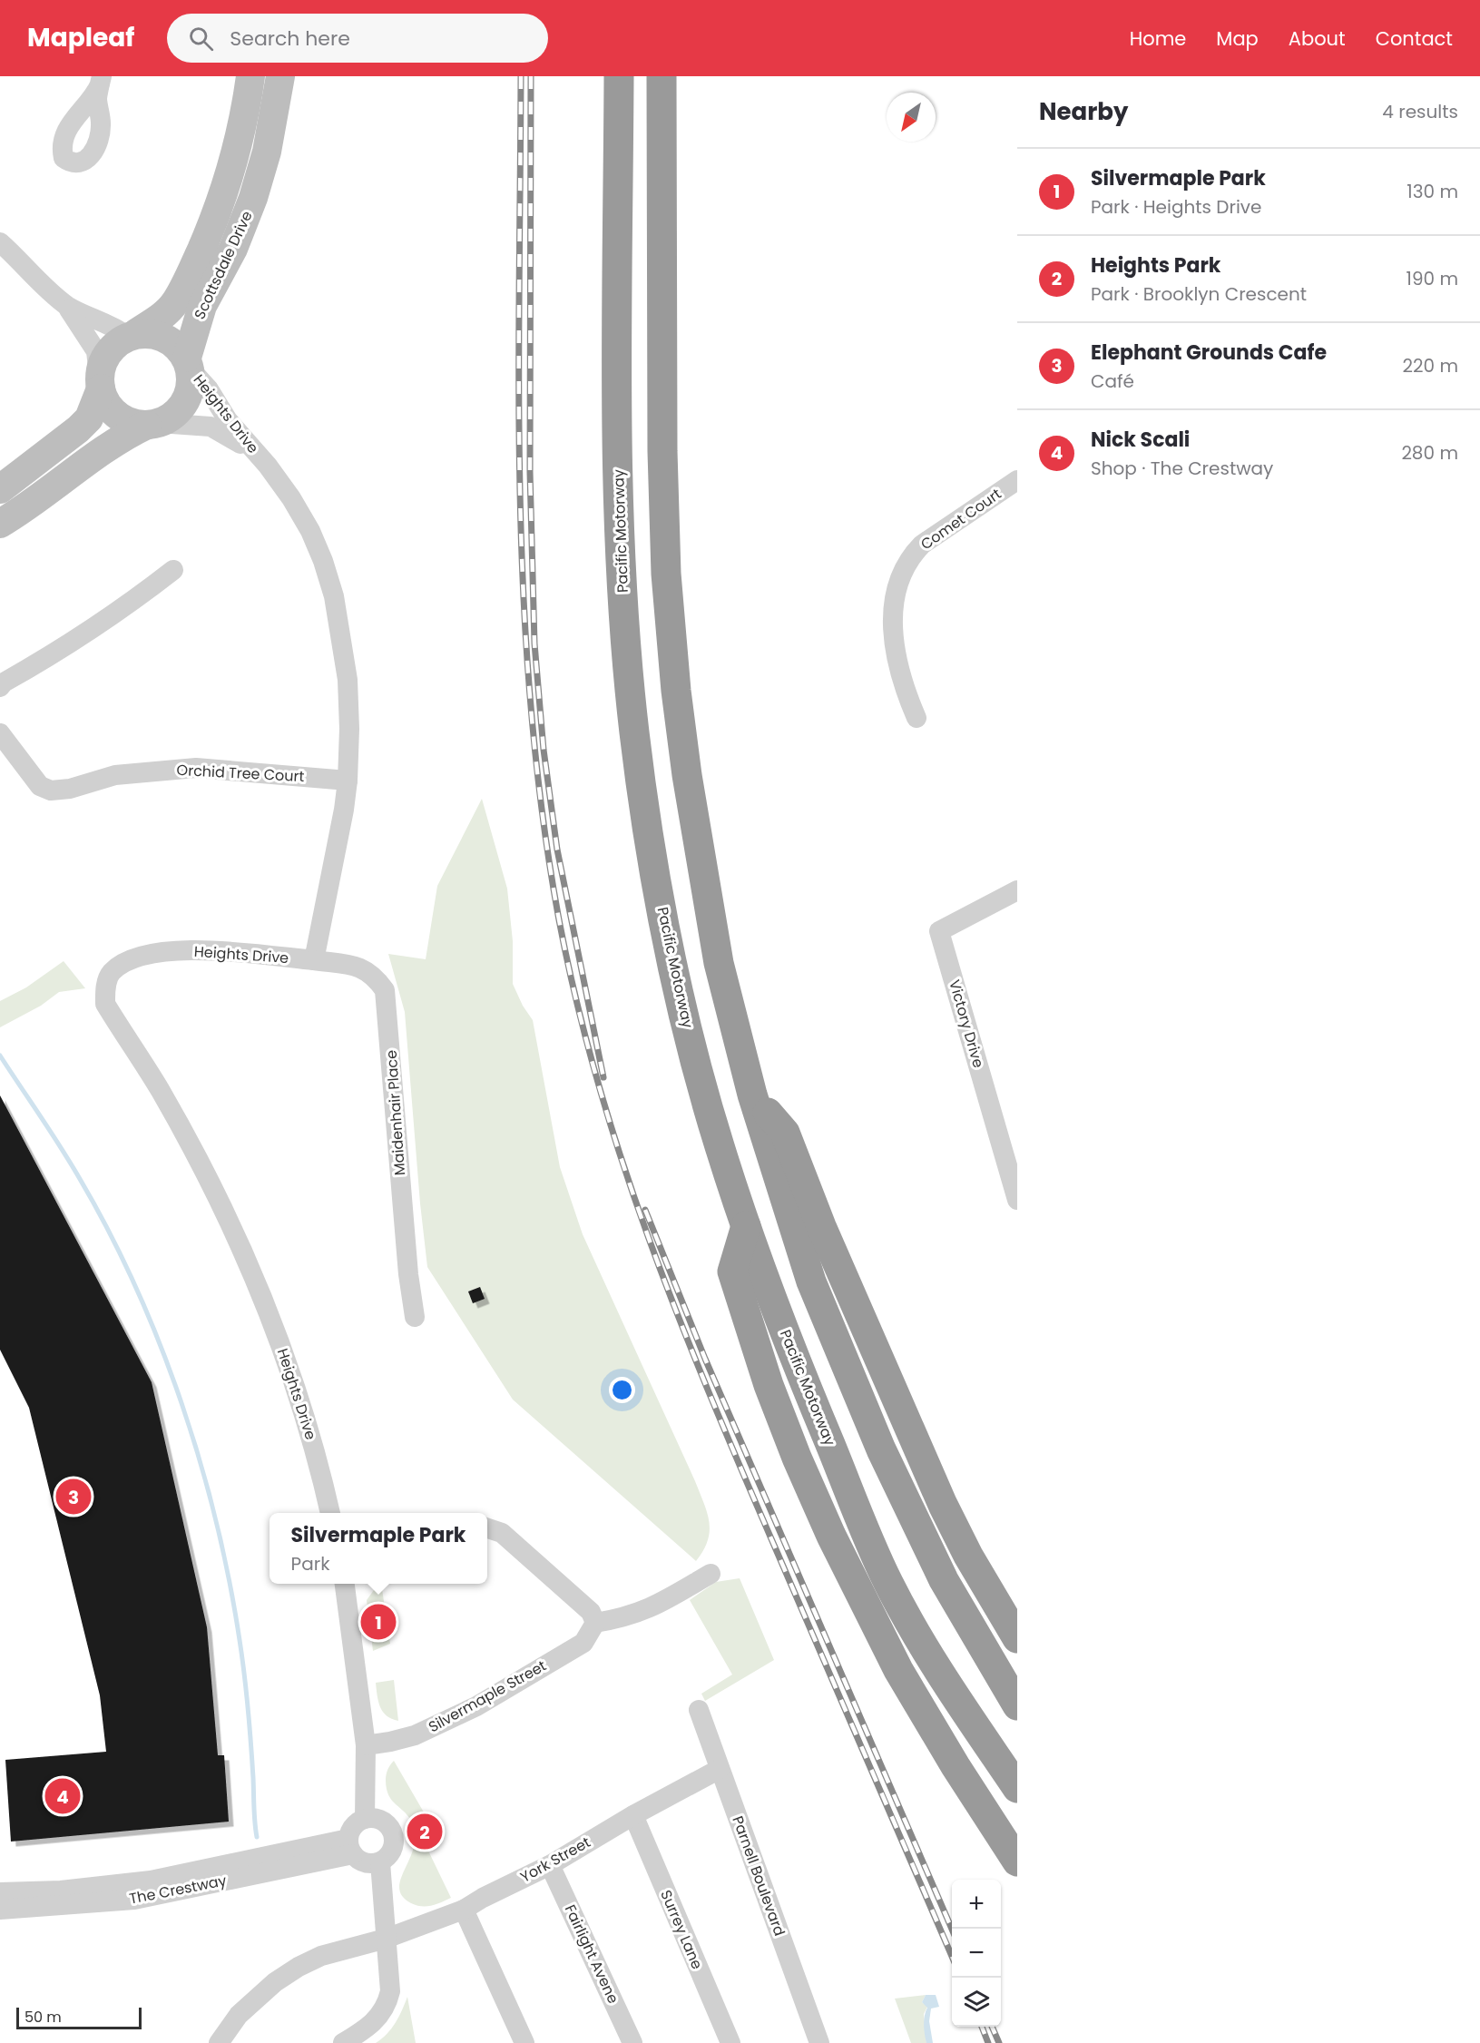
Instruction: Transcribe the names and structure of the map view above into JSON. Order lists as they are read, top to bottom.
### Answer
{
  "streets": {
    "highway": ["Pacific Motorway"],
    "main road": ["Scottsdale Drive"],
    "street": [
      "Heights Drive",
      "Comet Court",
      "Orchid Tree Court",
      "Victory Drive",
      "Maidenhair Place",
      "Silvermaple Street",
      "York Street",
      "Parnell Boulevard",
      "The Crestway",
      "Surrey Lane",
      "Fairlight Avene"
    ]
  },
  "crossings": [
    ["Scottsdale Drive", "Heights Drive"],
    ["Heights Drive", "Orchid Tree Court"],
    ["Heights Drive", "Maidenhair Place"],
    ["York Street", "Parnell Boulevard"],
    ["York Street", "Surrey Lane"],
    ["York Street", "Fairlight Avene"]
  ],
  "scale_bar": "50 m",
  "north": "bottom left",
  "page": {
    "header": "Mapleaf",
    "search": "Search here",
    "nav": [
      "Home",
      "Map",
      "About",
      "Contact"
    ],
    "heading": ["Nearby", "4 results"],
    "list": [
      {
        "mark": "1",
        "name": "Silvermaple Park",
        "note": "Park · Heights Drive",
        "value": "130 m"
      },
      {
        "mark": "2",
        "name": "Heights Park",
        "note": "Park · Brooklyn Crescent",
        "value": "190 m"
      },
      {
        "mark": "3",
        "name": "Elephant Grounds Cafe",
        "note": "Café",
        "value": "220 m"
      },
      {
        "mark": "4",
        "name": "Nick Scali",
        "note": "Shop · The Crestway",
        "value": "280 m"
      }
    ],
    "pins": [
      "3",
      "1",
      "4",
      "2"
    ],
    "popup": ["Silvermaple Park", "Park"],
    "map_buttons": ["+", "−"],
    "scale": "50 m"
  }
}
